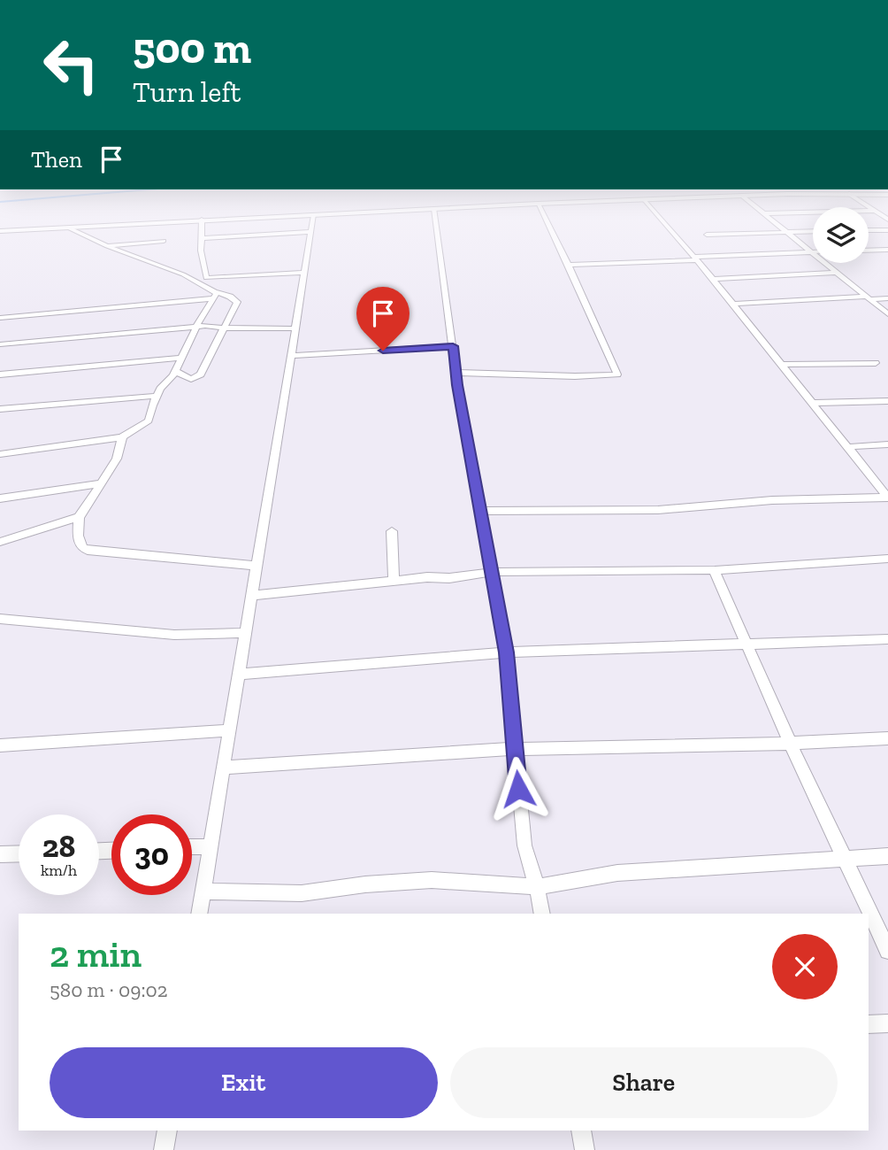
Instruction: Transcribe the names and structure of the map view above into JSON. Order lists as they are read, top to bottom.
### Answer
{
  "page": {
    "turn": ["500 m", "Turn left"],
    "then": "Then",
    "speed": "28 km/h",
    "limit": "30",
    "heading": ["2 min", "580 m · 09:02"],
    "buttons": ["Exit", "Share"]
  }
}
